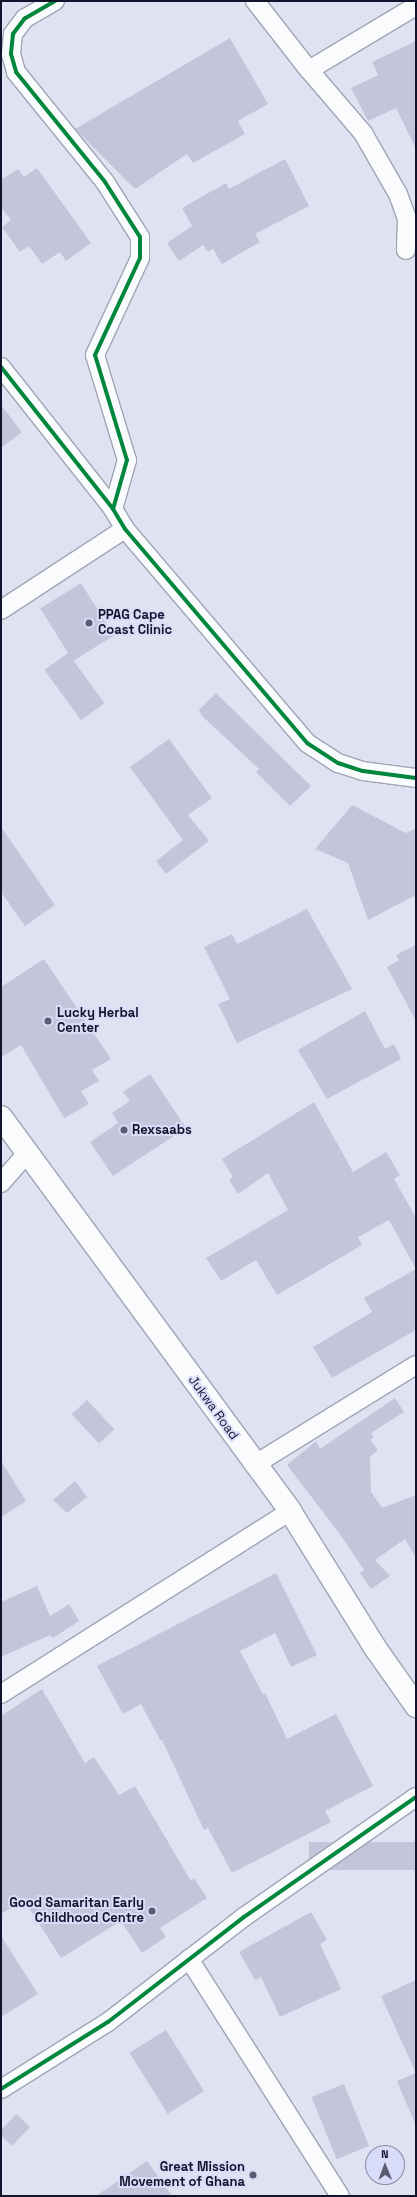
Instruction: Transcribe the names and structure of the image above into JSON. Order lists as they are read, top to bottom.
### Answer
{
  "streets": {
    "main road": ["Jukwa Road"]
  },
  "places": [
    "PPAG Cape Coast Clinic",
    "Lucky Herbal Center",
    "Rexsaabs",
    "Good Samaritan Early Childhood Centre",
    "Great Mission Movement of Ghana"
  ],
  "north": "top"
}
